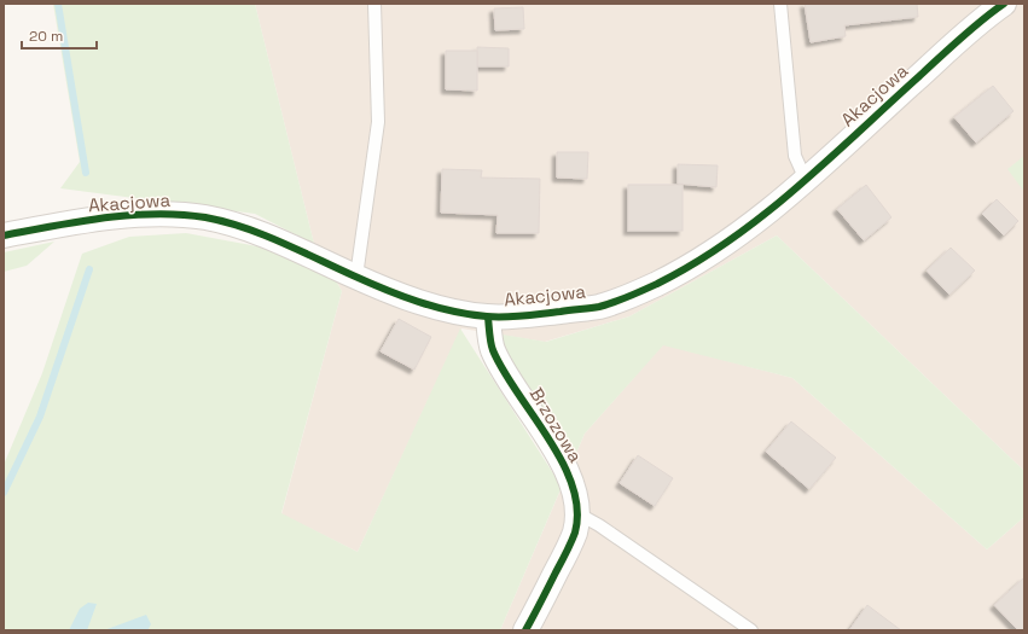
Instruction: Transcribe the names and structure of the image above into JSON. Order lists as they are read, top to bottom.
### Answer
{
  "streets": {
    "street": ["Akacjowa", "Brzozowa"]
  },
  "crossings": [
    ["Akacjowa", "Brzozowa"]
  ],
  "scale_bar": "20 m"
}
